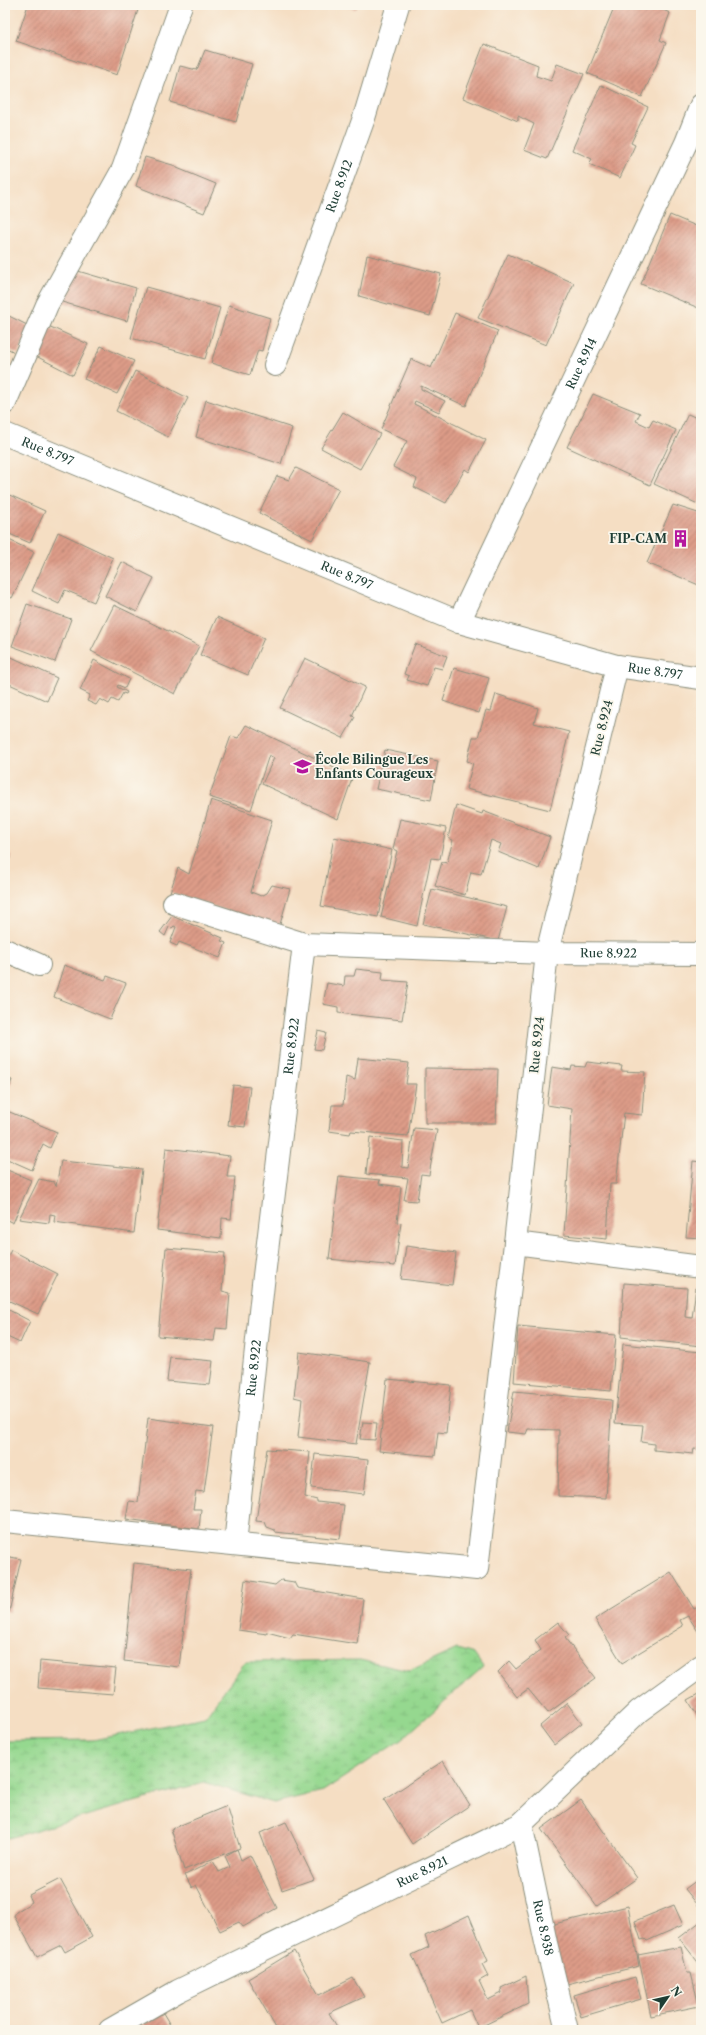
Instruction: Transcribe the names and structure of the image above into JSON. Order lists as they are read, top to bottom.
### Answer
{
  "streets": {
    "street": [
      "Rue 8.912",
      "Rue 8.914",
      "Rue 8.797",
      "Rue 8.924",
      "Rue 8.922",
      "Rue 8.921",
      "Rue 8.938"
    ]
  },
  "crossings": [
    ["Rue 8.914", "Rue 8.797"],
    ["Rue 8.797", "Rue 8.924"],
    ["Rue 8.924", "Rue 8.922"],
    ["Rue 8.921", "Rue 8.938"]
  ],
  "places": {
    "building": ["FIP-CAM"],
    "school or university": ["École Bilingue Les Enfants Courageux"]
  },
  "north": "top right"
}
